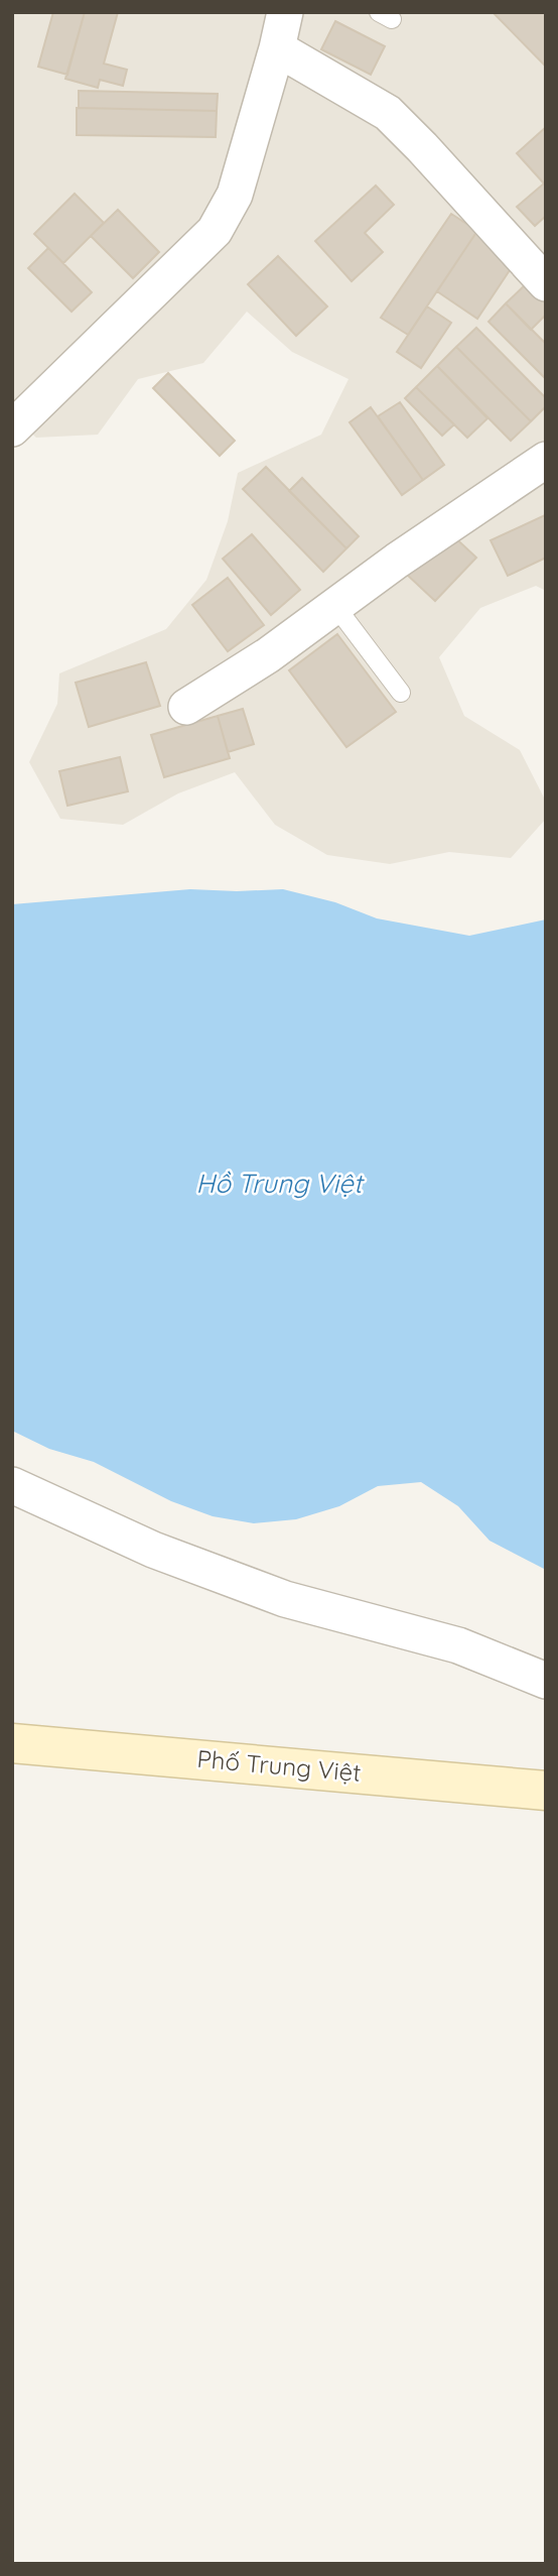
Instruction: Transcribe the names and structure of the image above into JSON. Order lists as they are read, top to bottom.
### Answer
{
  "streets": {
    "street": ["Phố Trung Việt"]
  },
  "water": ["Hồ Trung Việt"]
}
